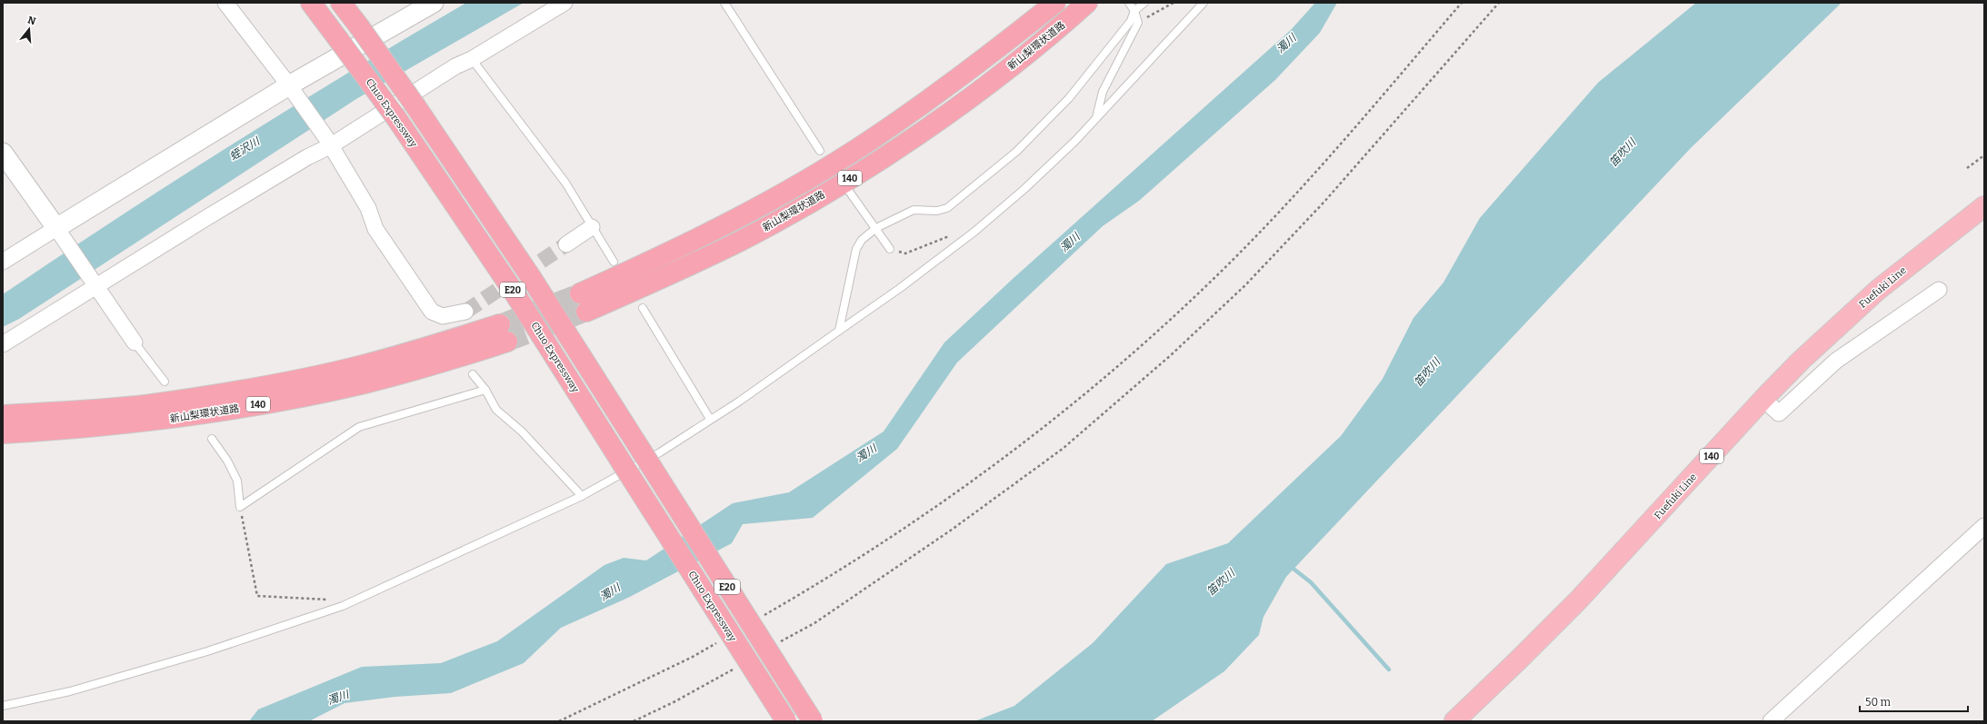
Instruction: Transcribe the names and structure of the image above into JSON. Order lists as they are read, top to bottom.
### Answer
{
  "streets": {
    "highway": [
      "新山梨環状道路",
      "Chuo Expressway",
      "140",
      "Fuefuki Line",
      "E20"
    ]
  },
  "water": ["濁川", "蛭沢川", "笛吹川"],
  "scale_bar": "50 m",
  "north": "top"
}
